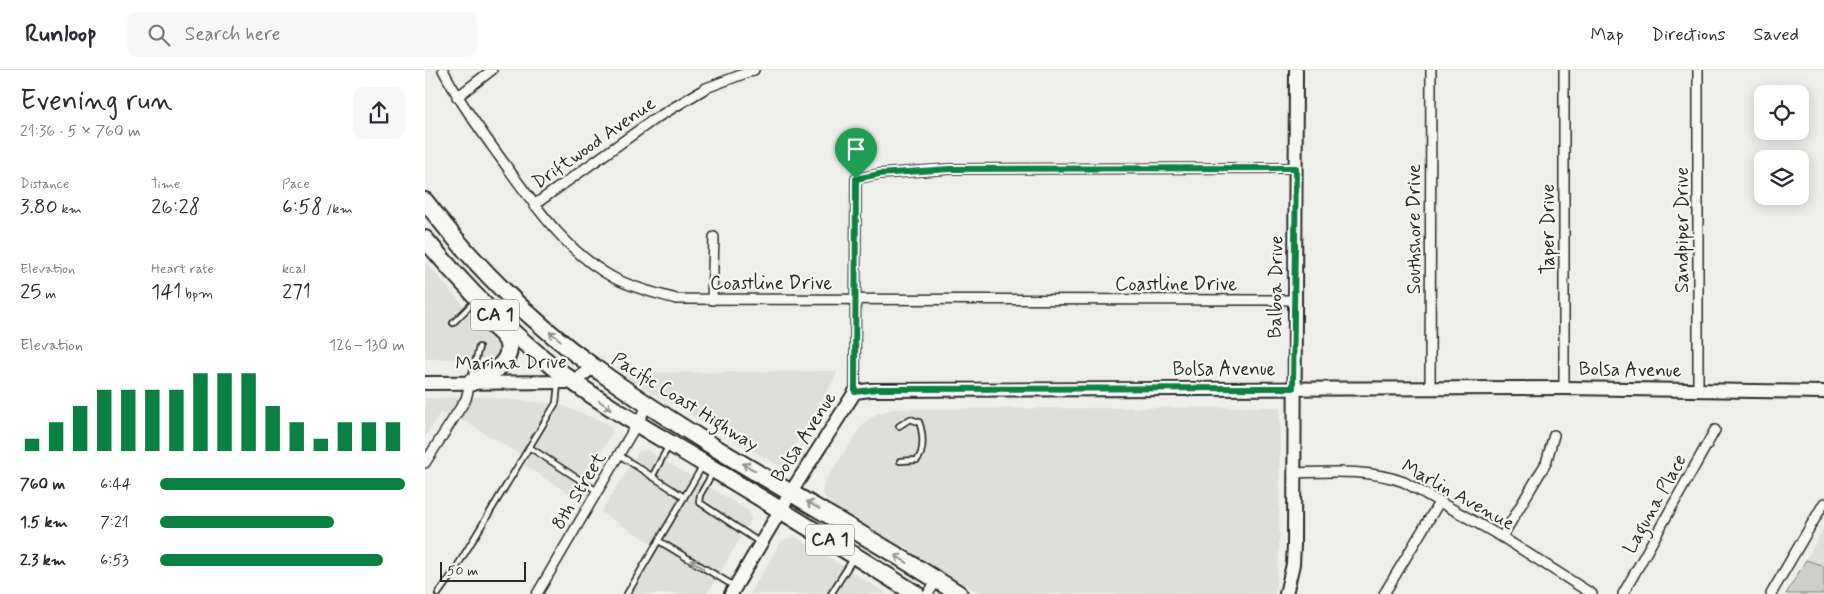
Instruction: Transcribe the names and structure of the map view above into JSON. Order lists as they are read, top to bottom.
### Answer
{
  "streets": {
    "highway": ["CA 1", "Pacific Coast Highway"],
    "main road": ["Balboa Drive", "Marina Drive", "Bolsa Avenue"],
    "street": [
      "Driftwood Avenue",
      "Southshore Drive",
      "Taper Drive",
      "Sandpiper Drive",
      "Coastline Drive",
      "8th Street",
      "Marlin Avenue",
      "Laguna Place"
    ]
  },
  "crossings": [
    ["Driftwood Avenue", "Coastline Drive"],
    ["Southshore Drive", "Bolsa Avenue"],
    ["Taper Drive", "Bolsa Avenue"],
    ["Sandpiper Drive", "Bolsa Avenue"],
    ["Coastline Drive", "Balboa Drive"],
    ["Balboa Drive", "Bolsa Avenue"],
    ["Balboa Drive", "Marlin Avenue"],
    ["CA 1", "Marina Drive"],
    ["CA 1", "Bolsa Avenue"],
    ["CA 1", "8th Street"],
    ["Marina Drive", "Pacific Coast Highway"],
    ["Bolsa Avenue", "Pacific Coast Highway"],
    ["Pacific Coast Highway", "8th Street"]
  ],
  "scale_bar": "50 m",
  "page": {
    "header": "Runloop",
    "search": "Search here",
    "nav": ["Map", "Directions", "Saved"],
    "heading": ["Evening run", "21:36 · 5 × 760 m"],
    "stats": [
      ["Distance", "3.80 km"],
      ["Time", "26:28"],
      ["Pace", "6:58 /km"],
      ["Elevation", "25 m"],
      ["Heart rate", "141 bpm"],
      ["kcal", "271"]
    ],
    "chart": ["Elevation", "126–130 m"],
    "list": [
      {
        "name": "760 m",
        "note": "6:44"
      },
      {
        "name": "1.5 km",
        "note": "7:21"
      },
      {
        "name": "2.3 km",
        "note": "6:53"
      }
    ],
    "scale": "50 m"
  }
}
